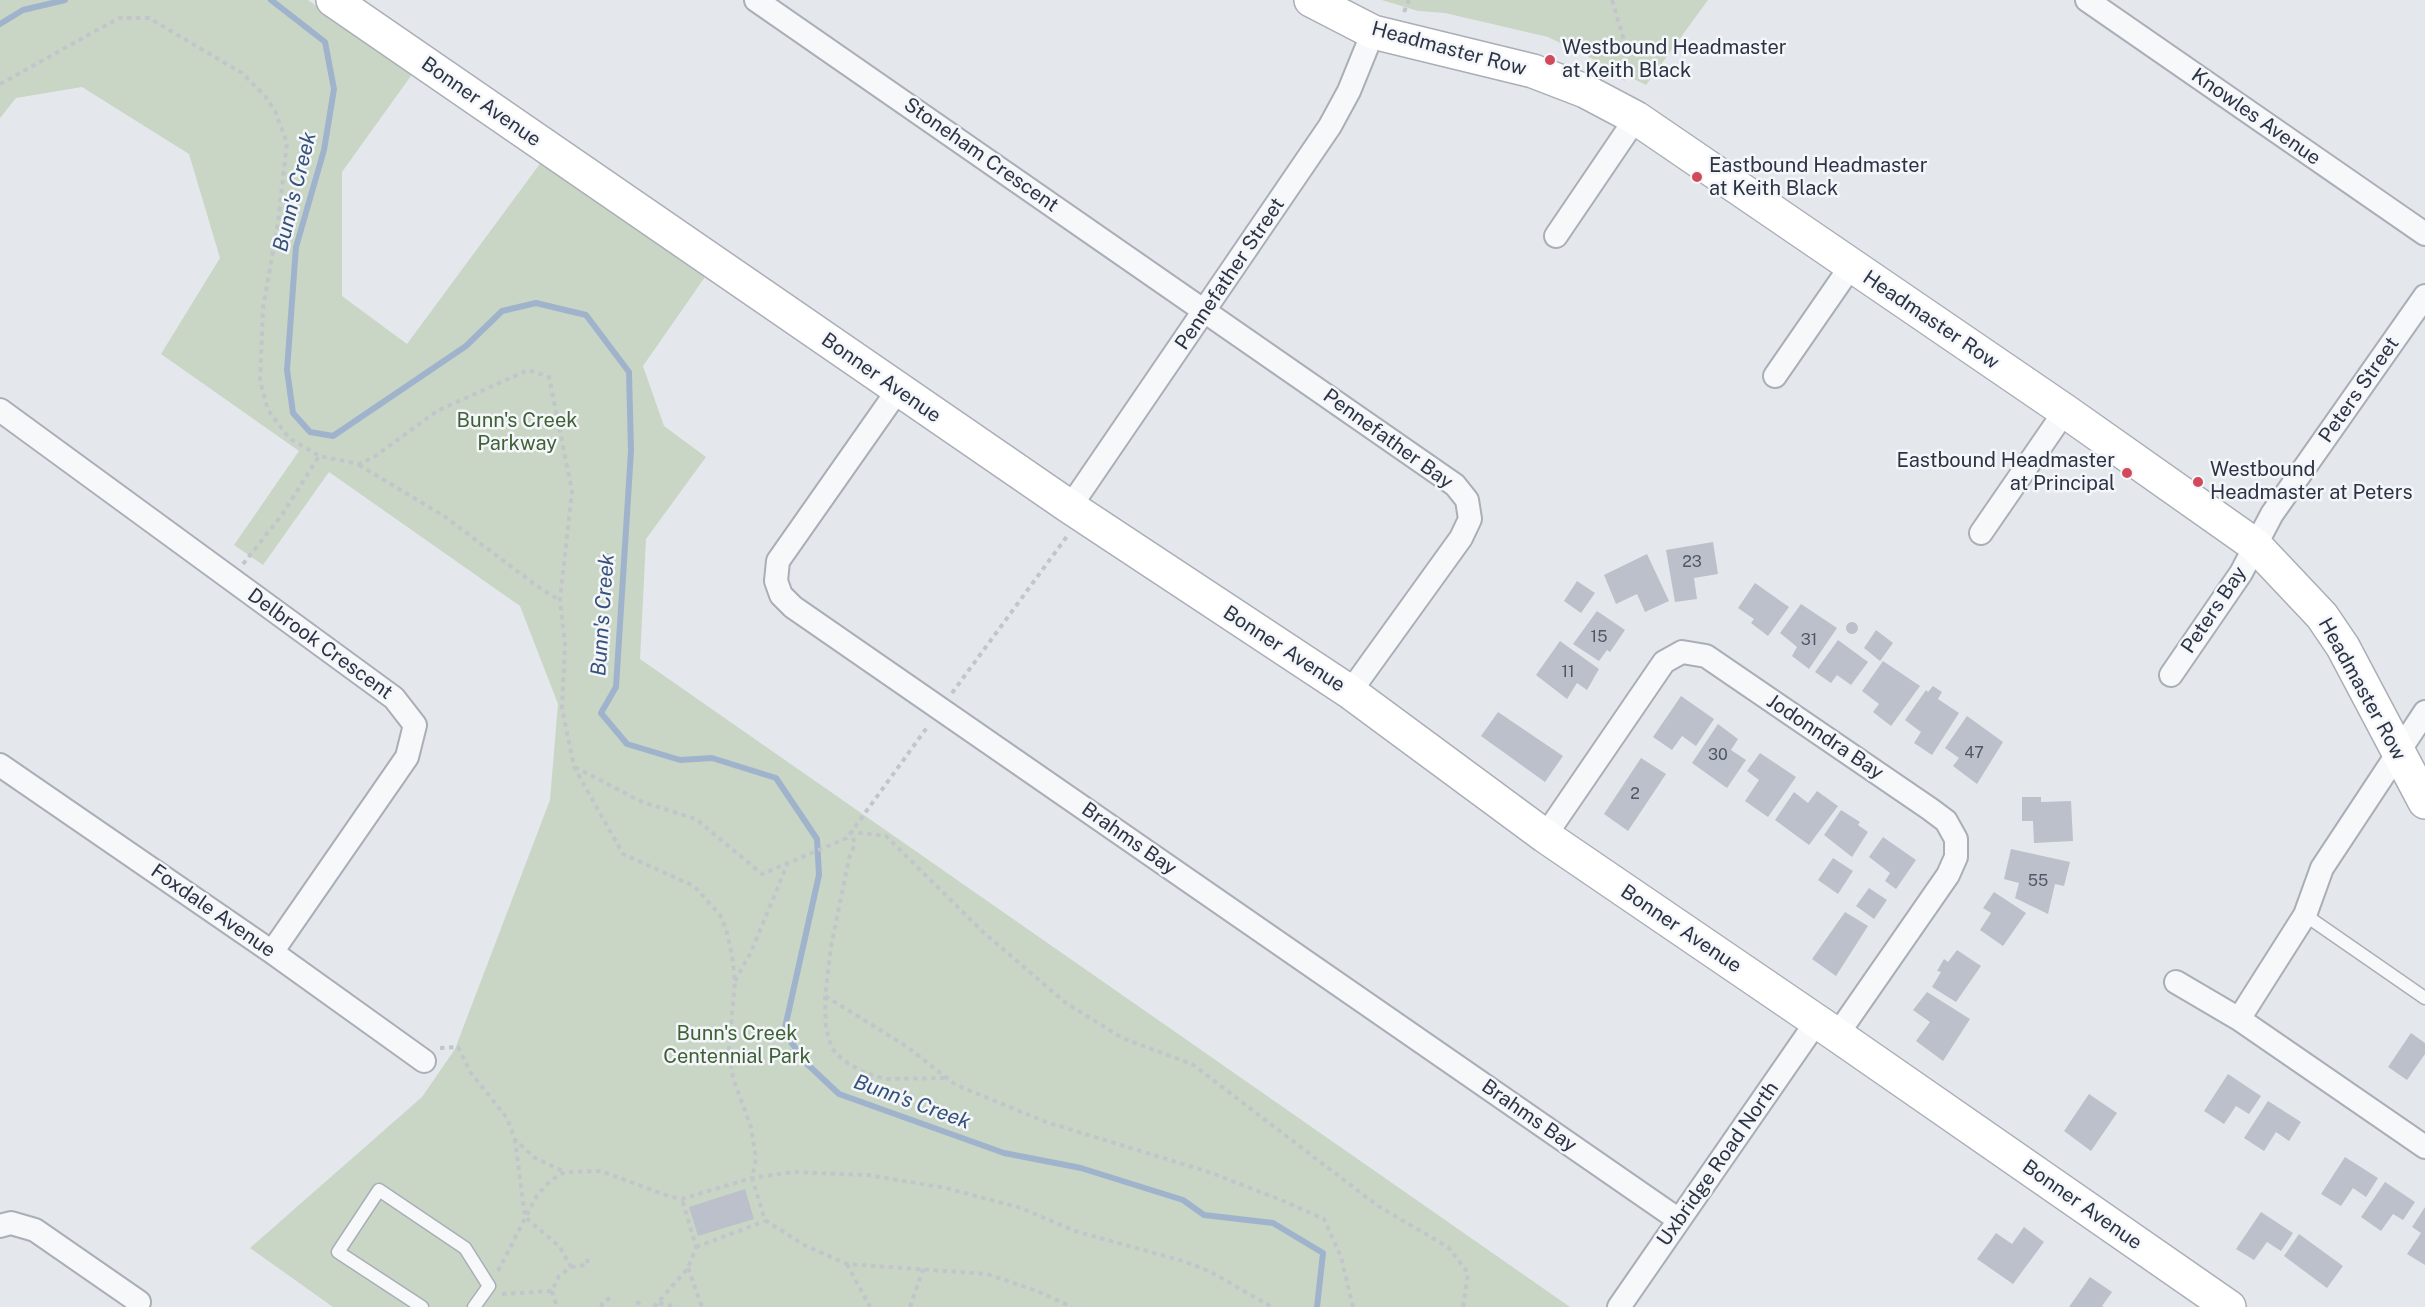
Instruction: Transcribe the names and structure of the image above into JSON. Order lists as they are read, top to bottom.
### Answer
{
  "streets": {
    "street": [
      "Headmaster Row",
      "Bonner Avenue",
      "Knowles Avenue",
      "Stoneham Crescent",
      "Pennefather Street",
      "Peters Street",
      "Pennefather Bay",
      "Peters Bay",
      "Delbrook Crescent",
      "Jodonndra Bay",
      "Brahms Bay",
      "Foxdale Avenue",
      "Uxbridge Road North"
    ]
  },
  "crossings": [
    ["Headmaster Row", "Pennefather Street"],
    ["Headmaster Row", "Peters Street"],
    ["Headmaster Row", "Peters Bay"],
    ["Bonner Avenue", "Pennefather Street"],
    ["Bonner Avenue", "Pennefather Bay"],
    ["Bonner Avenue", "Jodonndra Bay"],
    ["Bonner Avenue", "Brahms Bay"],
    ["Bonner Avenue", "Uxbridge Road North"],
    ["Stoneham Crescent", "Pennefather Street"],
    ["Stoneham Crescent", "Pennefather Bay"],
    ["Pennefather Street", "Pennefather Bay"],
    ["Peters Street", "Peters Bay"],
    ["Delbrook Crescent", "Foxdale Avenue"],
    ["Jodonndra Bay", "Uxbridge Road North"],
    ["Brahms Bay", "Uxbridge Road North"]
  ],
  "water": ["Bunn's Creek"],
  "parks": ["Bunn's Creek Parkway", "Bunn's Creek Centennial Park"],
  "places": [
    "Westbound Headmaster at Keith Black",
    "Eastbound Headmaster at Keith Black",
    "Eastbound Headmaster at Principal",
    "Westbound Headmaster at Peters"
  ],
  "house_numbers": [
    "23",
    "15",
    "31",
    "11",
    "47",
    "30",
    "2",
    "55"
  ]
}
